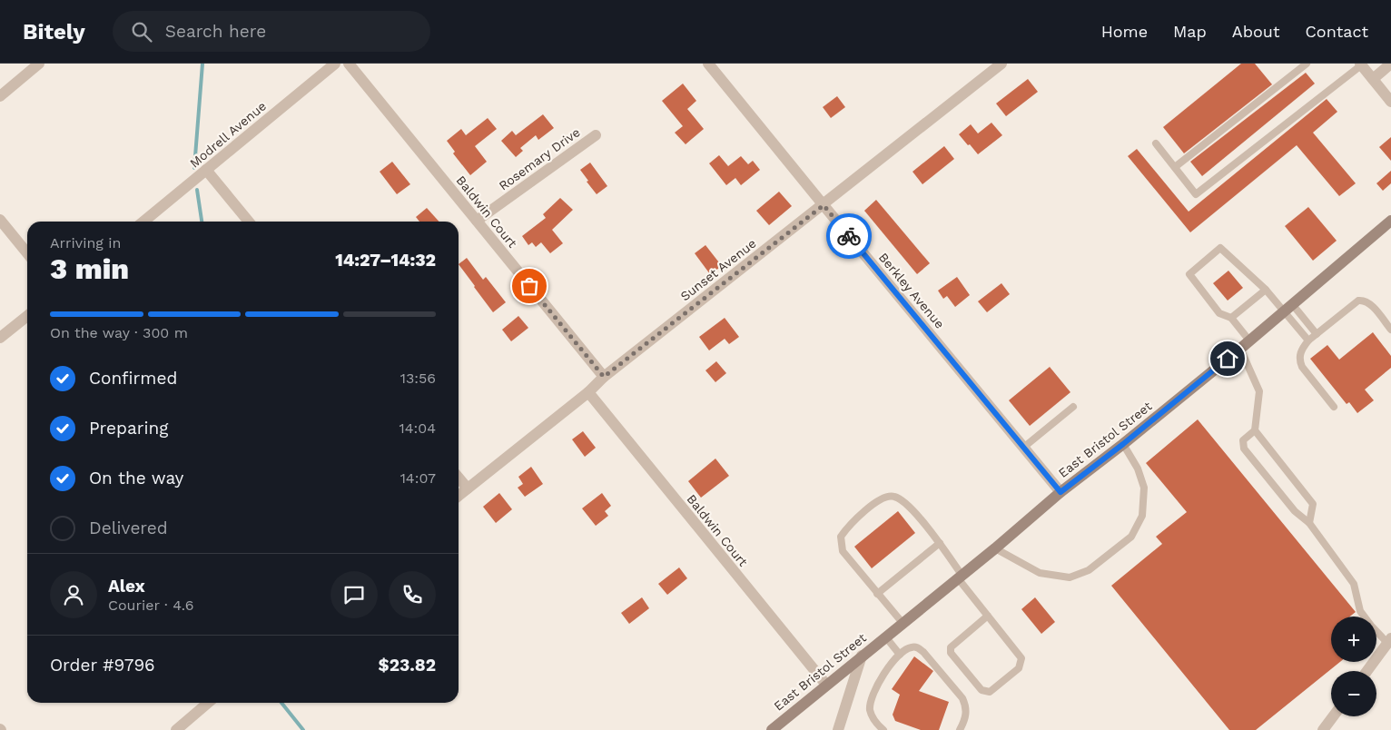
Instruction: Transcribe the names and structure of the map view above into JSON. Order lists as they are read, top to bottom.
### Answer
{
  "streets": {
    "main road": ["East Bristol Street"],
    "street": [
      "Modrell Avenue",
      "Rosemary Drive",
      "Baldwin Court",
      "Sunset Avenue",
      "Berkley Avenue"
    ]
  },
  "crossings": [
    ["Rosemary Drive", "Baldwin Court"],
    ["Baldwin Court", "Sunset Avenue"],
    ["Baldwin Court", "East Bristol Street"],
    ["Sunset Avenue", "Berkley Avenue"],
    ["Berkley Avenue", "East Bristol Street"]
  ],
  "page": {
    "header": "Bitely",
    "search": "Search here",
    "nav": [
      "Home",
      "Map",
      "About",
      "Contact"
    ],
    "heading": ["3 min", "Arriving in", "14:27–14:32"],
    "panel": [
      "Alex",
      "Courier · 4.6",
      "Order #9796",
      "$23.82"
    ],
    "bar": "On the way · 300 m",
    "list": [
      ["Confirmed", "13:56"],
      ["Preparing", "14:04"],
      ["On the way", "14:07"],
      "Delivered"
    ],
    "map_buttons": ["+", "−"]
  }
}
